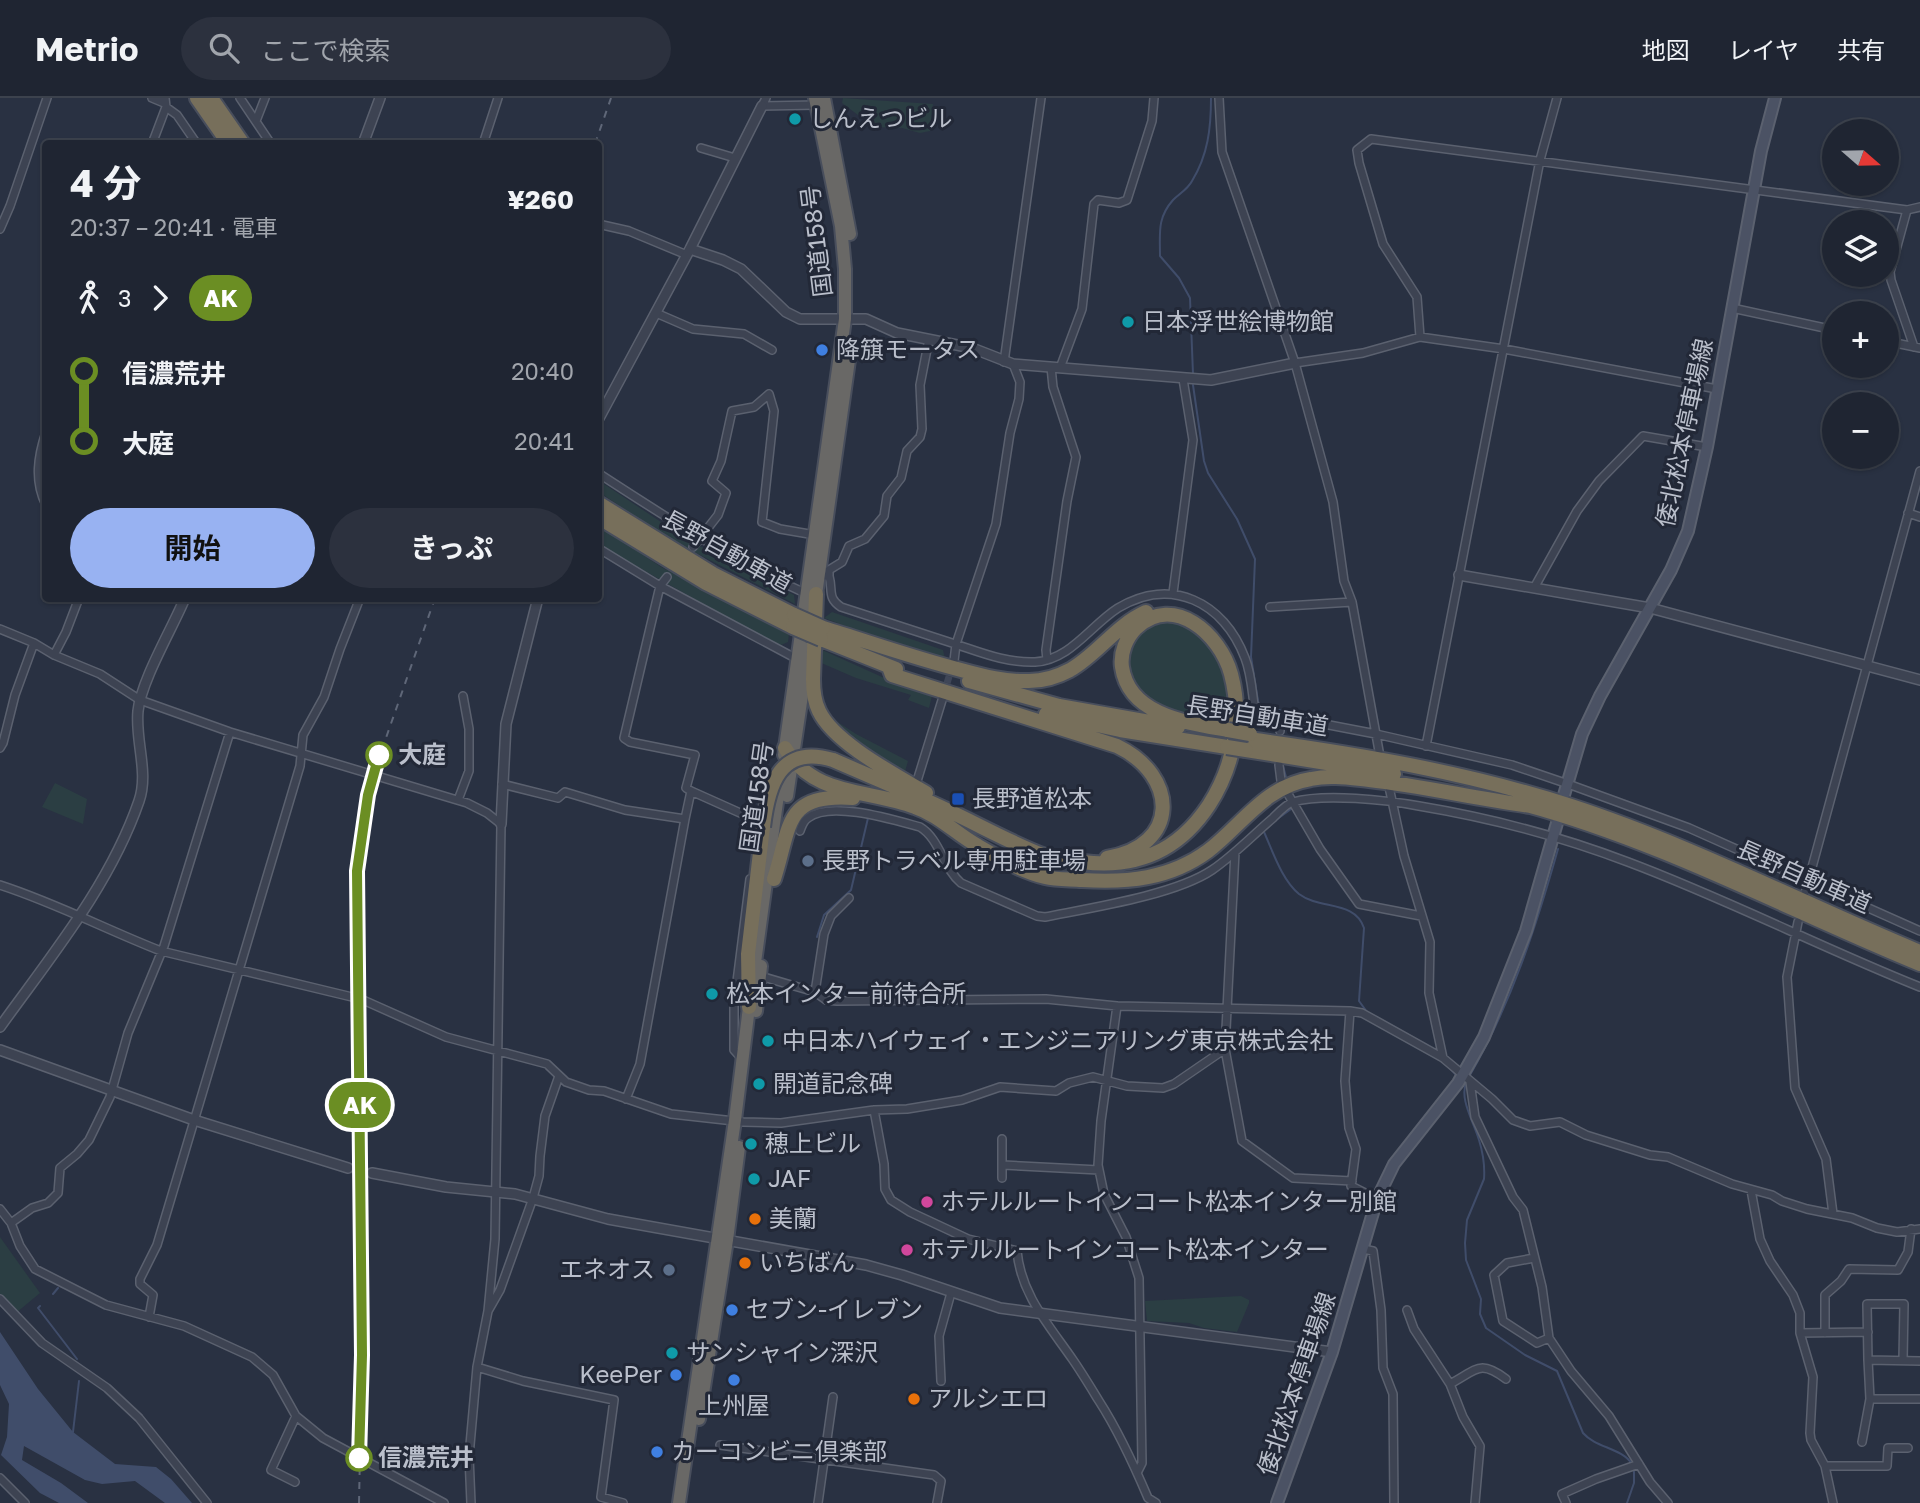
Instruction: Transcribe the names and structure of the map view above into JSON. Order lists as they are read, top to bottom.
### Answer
{
  "streets": {
    "highway": ["国道158号", "長野自動車道"],
    "main road": ["倭北松本停車場線"]
  },
  "places": {
    "other": [
      "しんえつビル",
      "日本浮世絵博物館",
      "降簱モータス",
      "大庭",
      "長野トラベル専用駐車場",
      "松本インター前待合所",
      "中日本ハイウェイ・エンジニアリング東京株式会社",
      "開道記念碑",
      "穂上ビル",
      "JAF",
      "ホテルルートインコート松本インター別館",
      "美蘭",
      "ホテルルートインコート松本インター",
      "いちばん",
      "エネオス",
      "セブン-イレブン",
      "サンシャイン深沢",
      "KeePer",
      "上州屋",
      "アルシエロ",
      "カーコンビニ倶楽部",
      "信濃荒井"
    ],
    "transit": ["長野道松本"]
  },
  "north": "right",
  "page": {
    "header": "Metrio",
    "search": "ここで検索",
    "nav": ["地図", "レイヤ", "共有"],
    "on_map": "AK",
    "map_buttons": ["+", "−"],
    "heading": ["4 分", "20:37 – 20:41 · 電車", "¥260"],
    "legs": ["3", "AK"],
    "list": [
      {
        "name": "信濃荒井",
        "value": "20:40"
      },
      {
        "name": "大庭",
        "value": "20:41"
      }
    ],
    "buttons": ["開始", "きっぷ"]
  }
}
